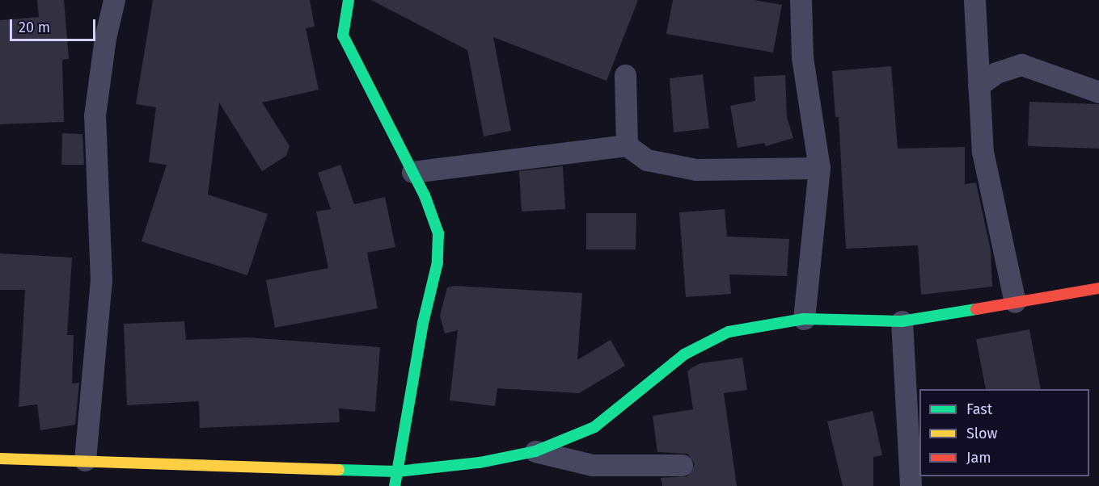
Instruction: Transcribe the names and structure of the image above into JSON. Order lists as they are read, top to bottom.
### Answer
{
  "legend": ["Fast", "Slow", "Jam"],
  "scale_bar": "20 m"
}
